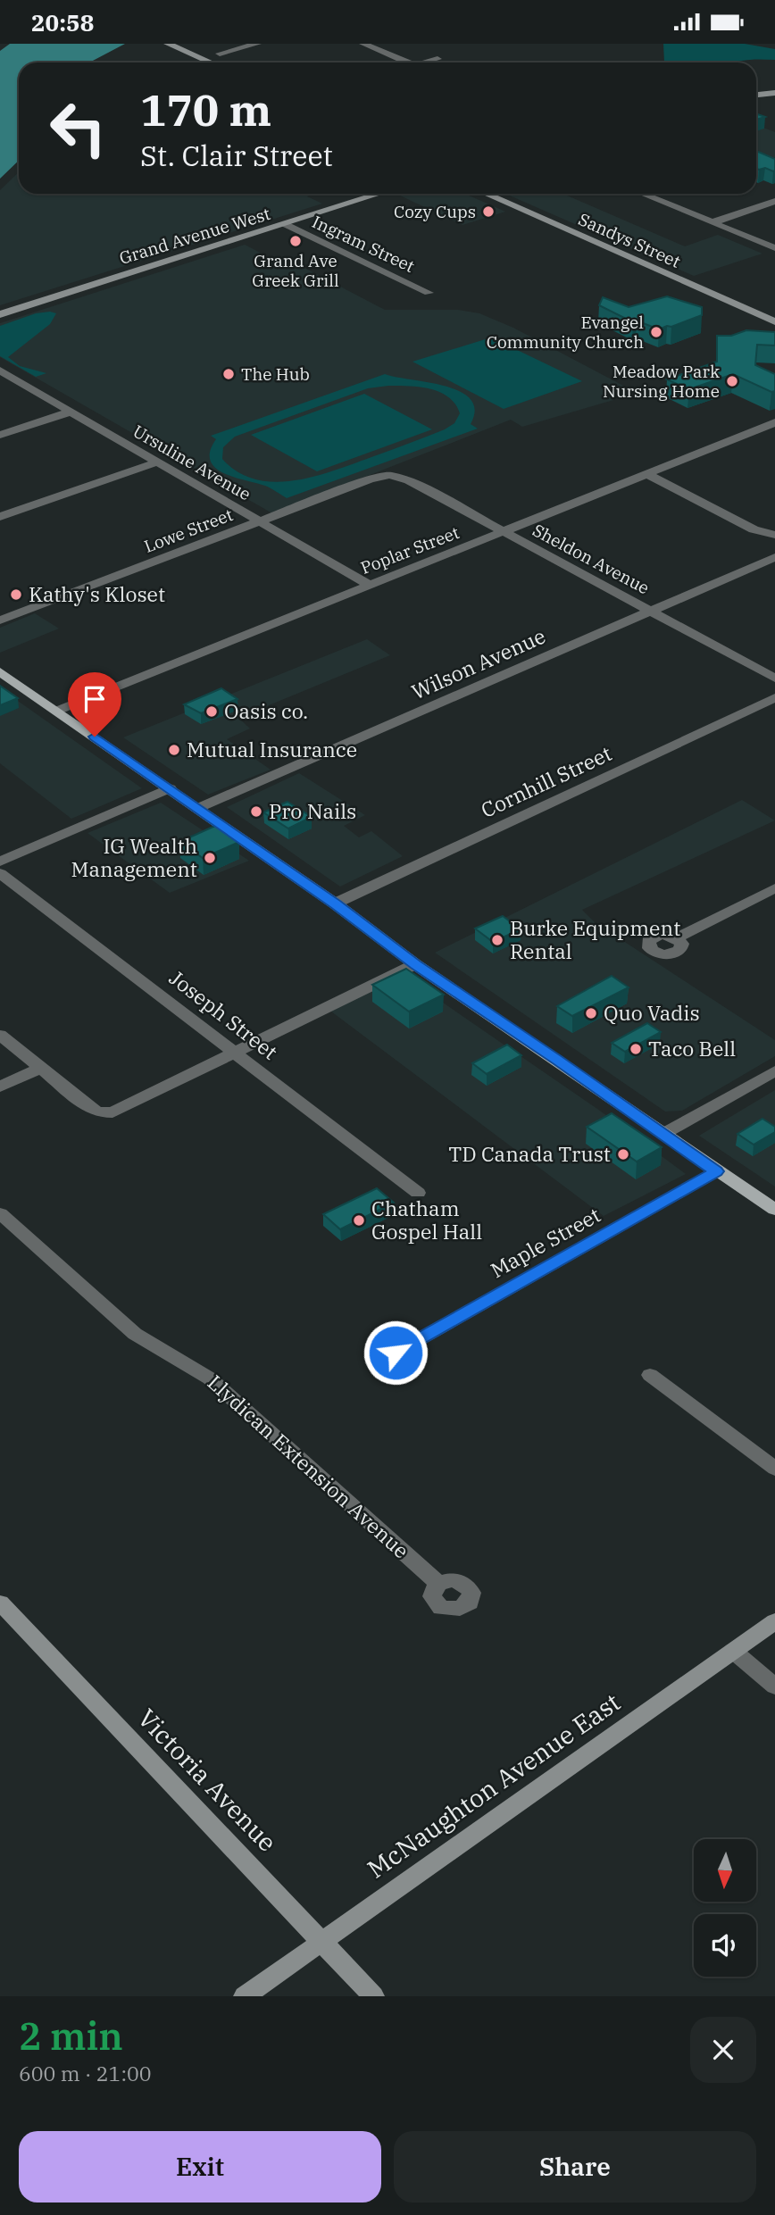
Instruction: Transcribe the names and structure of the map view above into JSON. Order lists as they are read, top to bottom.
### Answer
{
  "streets": {
    "main road": [
      "Grand Avenue West",
      "Sandys Street",
      "Victoria Avenue",
      "McNaughton Avenue East"
    ],
    "street": [
      "Ingram Street",
      "Ursuline Avenue",
      "Lowe Street",
      "Poplar Street",
      "Sheldon Avenue",
      "Wilson Avenue",
      "Cornhill Street",
      "Joseph Street",
      "Maple Street",
      "Llydican Extension Avenue"
    ]
  },
  "crossings": [
    ["Grand Avenue West", "Ingram Street"],
    ["Ursuline Avenue", "Lowe Street"],
    ["Ursuline Avenue", "Poplar Street"],
    ["Lowe Street", "Sheldon Avenue"],
    ["Poplar Street", "Sheldon Avenue"],
    ["Sheldon Avenue", "Wilson Avenue"],
    ["Victoria Avenue", "McNaughton Avenue East"]
  ],
  "places": [
    "Cozy Cups",
    "Grand Ave Greek Grill",
    "Evangel Community Church",
    "The Hub",
    "Meadow Park Nursing Home",
    "Kathy's Kloset",
    "Oasis co.",
    "Mutual Insurance",
    "Pro Nails",
    "IG Wealth Management",
    "Burke Equipment Rental",
    "Quo Vadis",
    "Taco Bell",
    "TD Canada Trust",
    "Chatham Gospel Hall"
  ],
  "north": "bottom",
  "page": {
    "status": "20:58",
    "turn": ["170 m", "St. Clair Street"],
    "heading": ["2 min", "600 m · 21:00"],
    "buttons": ["Exit", "Share"]
  }
}
